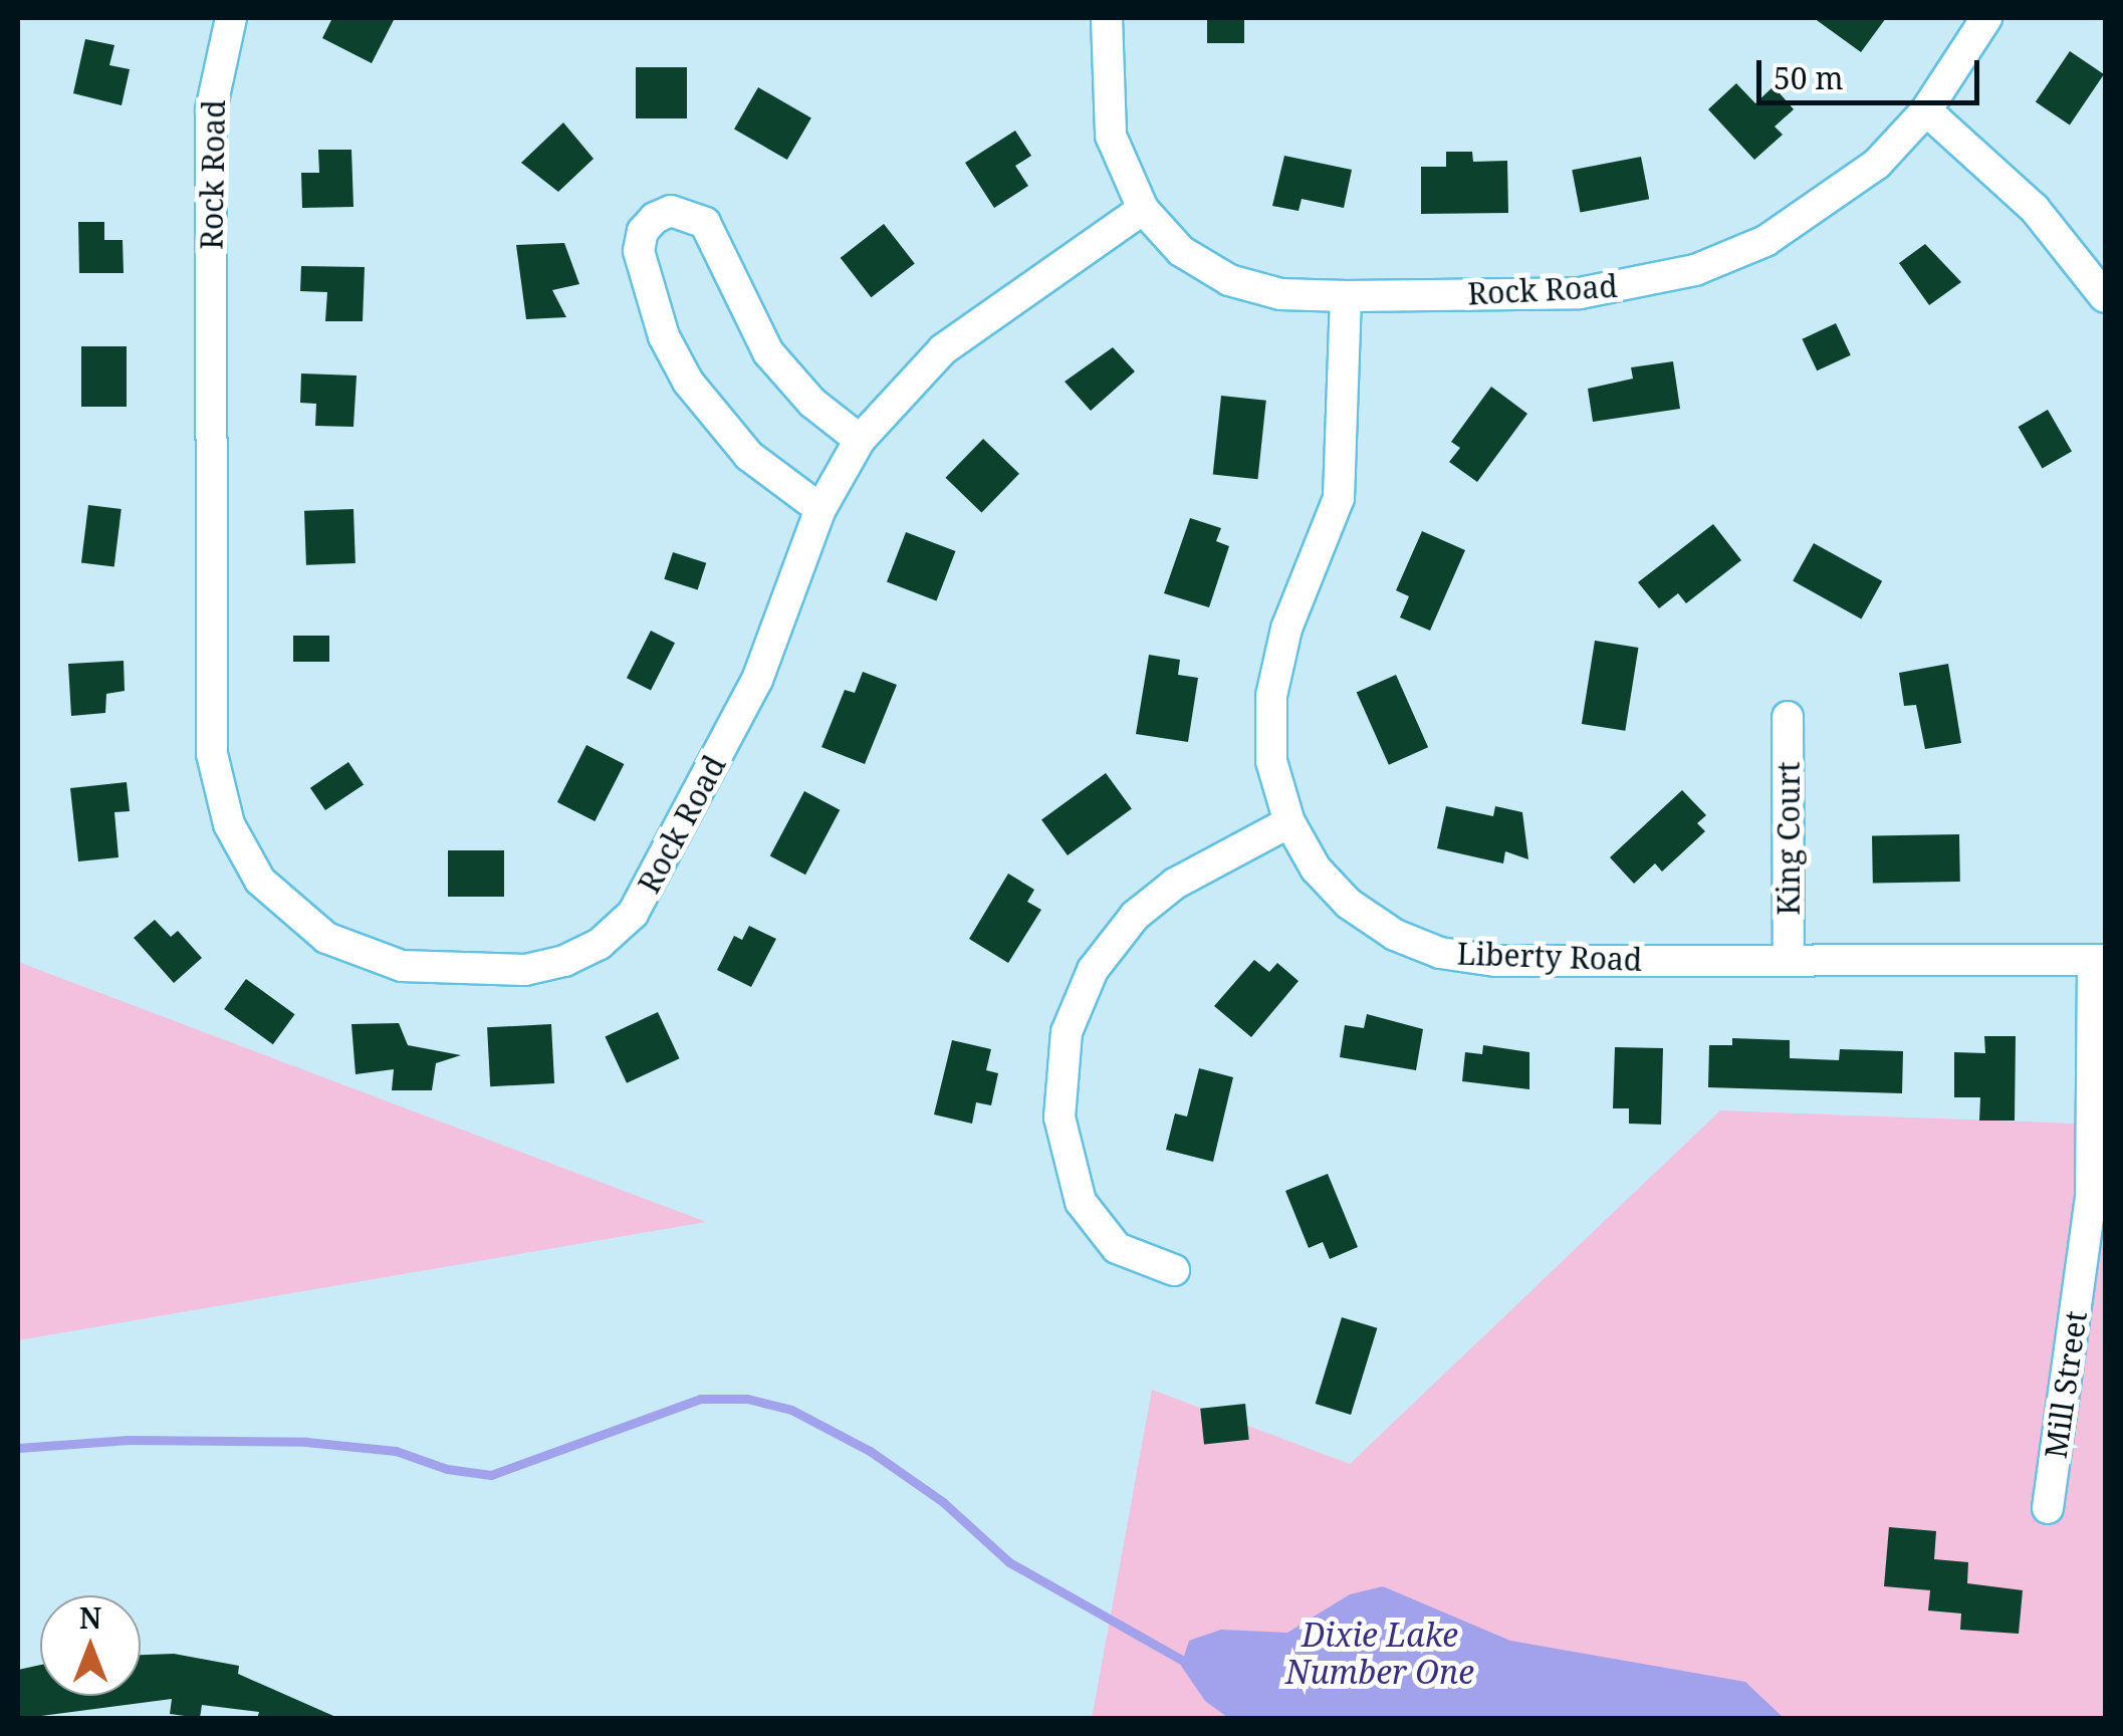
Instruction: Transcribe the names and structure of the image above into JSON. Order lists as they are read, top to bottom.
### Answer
{
  "streets": {
    "street": [
      "Rock Road",
      "King Court",
      "Liberty Road",
      "Mill Street"
    ]
  },
  "crossings": [
    ["Rock Road", "Liberty Road"],
    ["King Court", "Liberty Road"],
    ["Liberty Road", "Mill Street"]
  ],
  "water": ["Dixie Lake Number One"],
  "scale_bar": "50 m",
  "north": "top"
}
